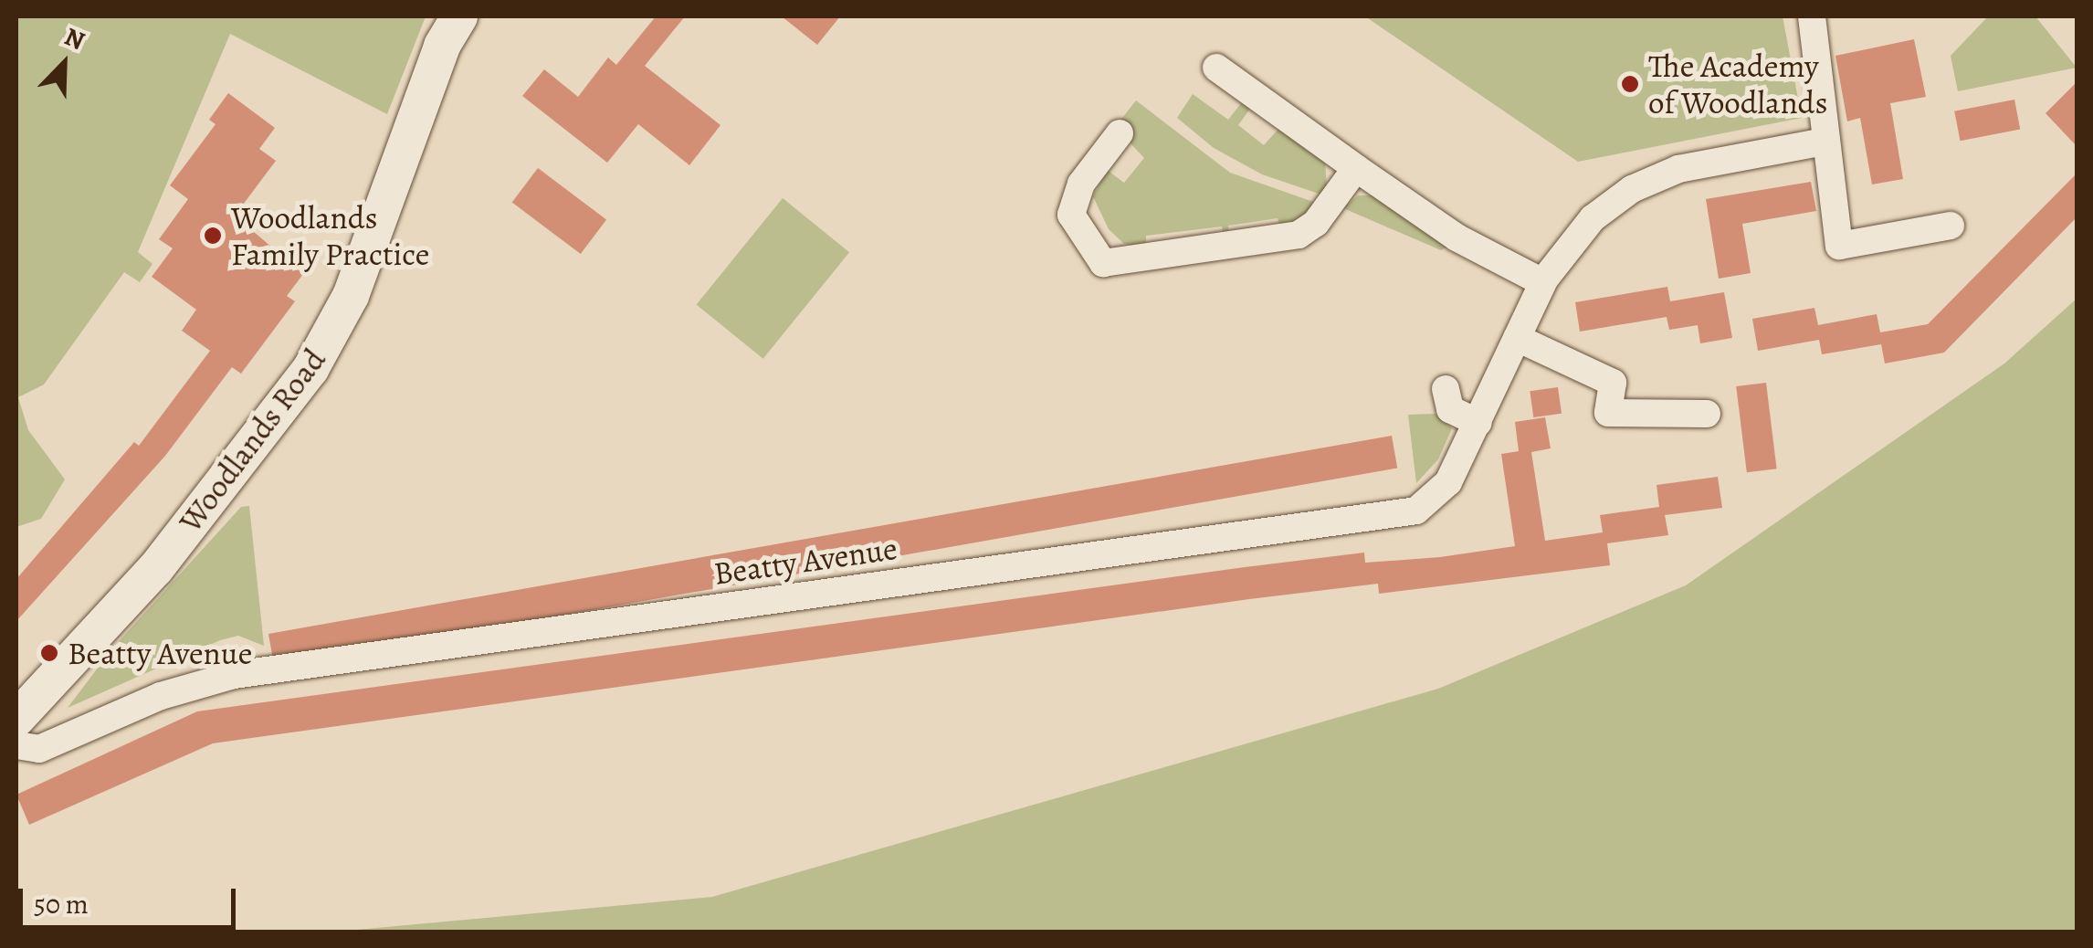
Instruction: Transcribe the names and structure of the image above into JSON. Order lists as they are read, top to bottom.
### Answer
{
  "streets": {
    "street": ["Woodlands Road", "Beatty Avenue"]
  },
  "places": ["The Academy of Woodlands", "Woodlands Family Practice", "Beatty Avenue"],
  "scale_bar": "50 m",
  "north": "top right"
}
